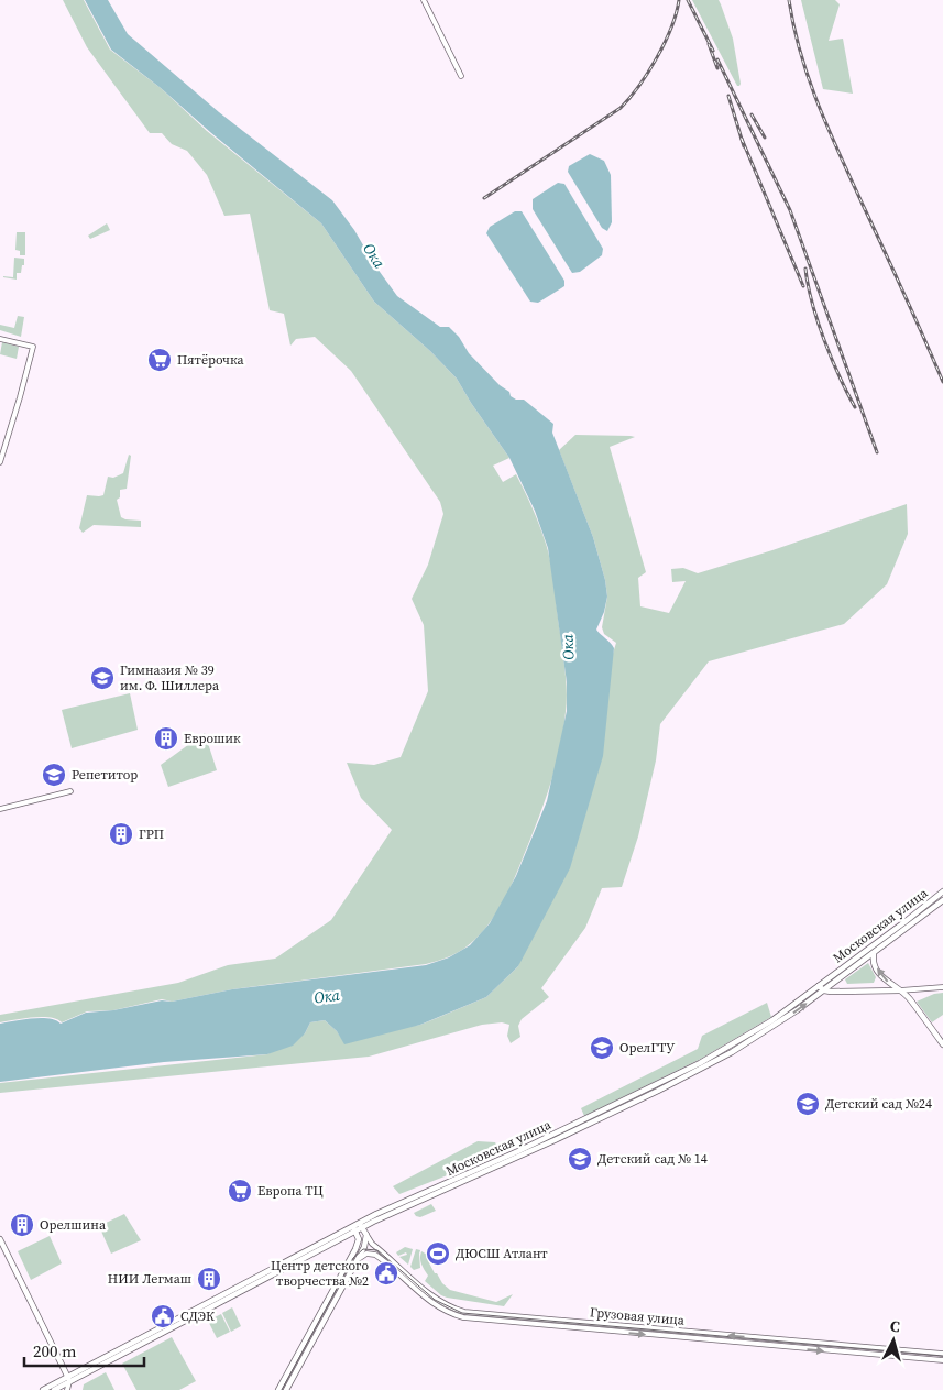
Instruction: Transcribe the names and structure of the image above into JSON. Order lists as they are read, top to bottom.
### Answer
{
  "streets": {
    "main road": ["Московская улица", "Грузовая улица"]
  },
  "crossings": [
    ["Московская улица", "Грузовая улица"]
  ],
  "water": ["Ока"],
  "places": {
    "supermarket": ["Пятёрочка", "Европа ТЦ"],
    "school or university": [
      "Гимназия № 39 им. Ф. Шиллера",
      "Репетитор",
      "ОрелГТУ",
      "Детский сад №24",
      "Детский сад № 14"
    ],
    "building": [
      "Еврошик",
      "ГРП",
      "Орелшина",
      "НИИ Легмаш"
    ],
    "sports": ["ДЮСШ Атлант"],
    "public building": ["Центр детского творчества №2", "СДЭК"]
  },
  "scale_bar": "200 m",
  "north": "top"
}
